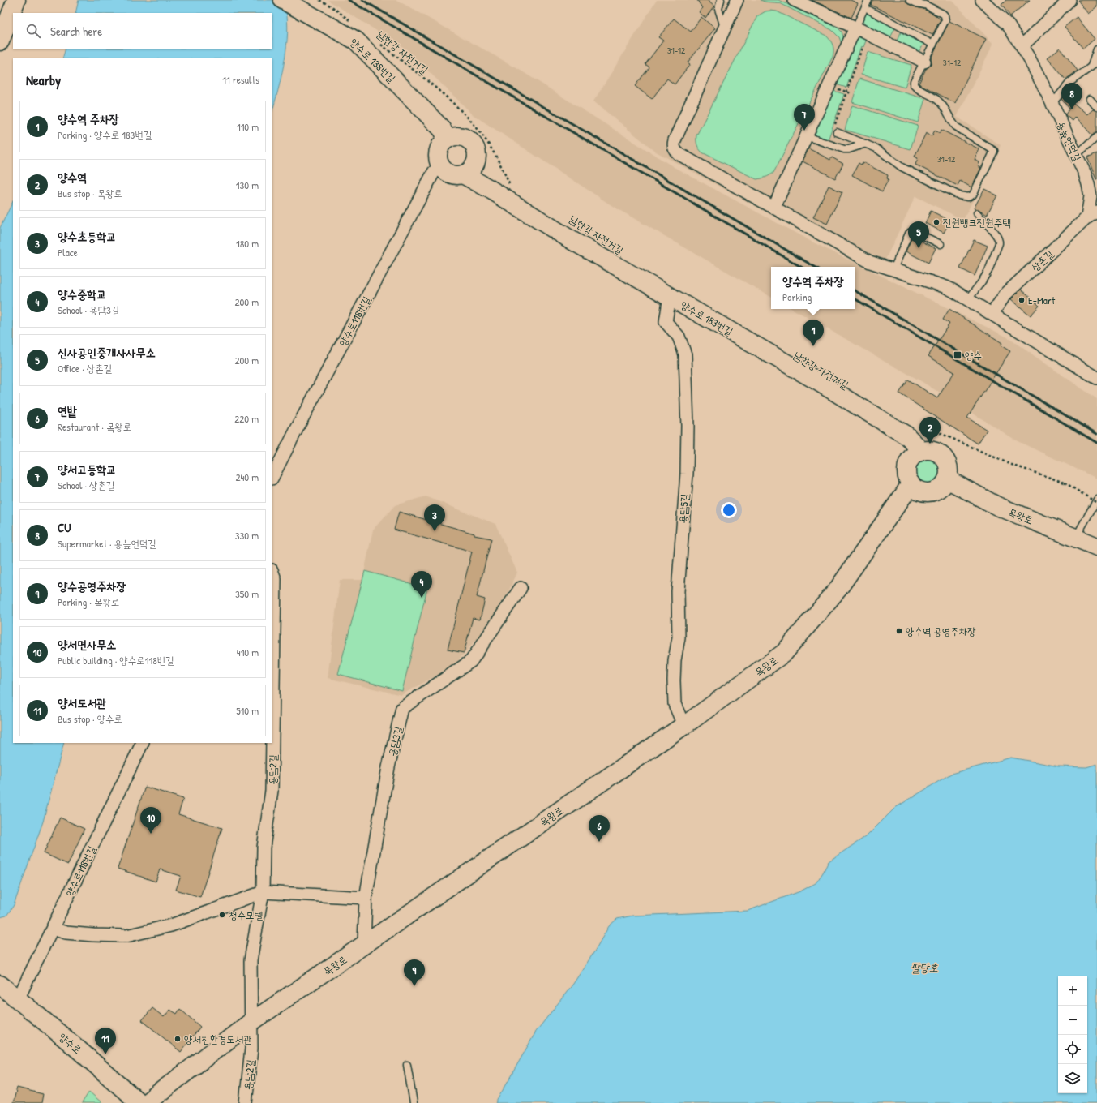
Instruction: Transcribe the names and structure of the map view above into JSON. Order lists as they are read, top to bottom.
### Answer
{
  "streets": {
    "street": [
      "양수로 138번길",
      "용늪언덕길",
      "상촌길",
      "양수로 183번길",
      "양수로118번길",
      "용담5길",
      "목왕로",
      "용담3길",
      "용담2길",
      "양수로"
    ],
    "path": ["남한강 자전거길"]
  },
  "crossings": [
    ["양수로 138번길", "양수로 183번길"],
    ["양수로 138번길", "양수로118번길"],
    ["용늪언덕길", "상촌길"],
    ["양수로 183번길", "양수로118번길"],
    ["양수로 183번길", "용담5길"],
    ["양수로 183번길", "목왕로"],
    ["양수로118번길", "양수로"],
    ["용담5길", "목왕로"],
    ["목왕로", "용담3길"],
    ["목왕로", "용담2길"]
  ],
  "water": ["팔당호"],
  "places": {
    "other": [
      "전원뱅크전원주택",
      "E-Mart",
      "양수역 공영주차장",
      "청수모텔",
      "양서친환경도서관"
    ],
    "transit": ["양수"]
  },
  "house_numbers": ["31-12", "31-12", "31-12"],
  "page": {
    "search": "Search here",
    "heading": ["Nearby", "11 results"],
    "pins": [
      "8",
      "7",
      "5",
      "1",
      "2",
      "3",
      "4",
      "10",
      "6",
      "9",
      "11"
    ],
    "list": [
      {
        "mark": "1",
        "name": "양수역 주차장",
        "note": "Parking · 양수로 183번길",
        "value": "110 m"
      },
      {
        "mark": "2",
        "name": "양수역",
        "note": "Bus stop · 목왕로",
        "value": "130 m"
      },
      {
        "mark": "3",
        "name": "양수초등학교",
        "note": "Place",
        "value": "180 m"
      },
      {
        "mark": "4",
        "name": "양수중학교",
        "note": "School · 용담3길",
        "value": "200 m"
      },
      {
        "mark": "5",
        "name": "신사공인중개사사무소",
        "note": "Office · 상촌길",
        "value": "200 m"
      },
      {
        "mark": "6",
        "name": "연밭",
        "note": "Restaurant · 목왕로",
        "value": "220 m"
      },
      {
        "mark": "7",
        "name": "양서고등학교",
        "note": "School · 상촌길",
        "value": "240 m"
      },
      {
        "mark": "8",
        "name": "CU",
        "note": "Supermarket · 용늪언덕길",
        "value": "330 m"
      },
      {
        "mark": "9",
        "name": "양수공영주차장",
        "note": "Parking · 목왕로",
        "value": "350 m"
      },
      {
        "mark": "10",
        "name": "양서면사무소",
        "note": "Public building · 양수로118번길",
        "value": "410 m"
      },
      {
        "mark": "11",
        "name": "양서도서관",
        "note": "Bus stop · 양수로",
        "value": "510 m"
      }
    ],
    "popup": ["양수역 주차장", "Parking"],
    "map_buttons": ["+", "−"]
  }
}
